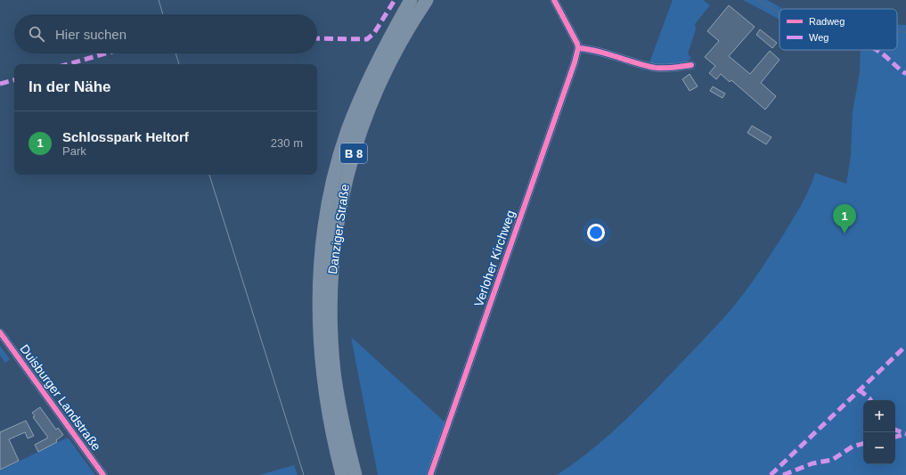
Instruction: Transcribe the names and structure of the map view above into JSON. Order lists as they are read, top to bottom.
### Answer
{
  "streets": {
    "highway": ["B 8", "Danziger Straße"],
    "street": ["Verloher Kirchweg", "Duisburger Landstraße"]
  },
  "legend": ["Radweg", "Weg"],
  "page": {
    "search": "Hier suchen",
    "heading": "In der Nähe",
    "list": [
      {
        "mark": "1",
        "name": "Schlosspark Heltorf",
        "note": "Park",
        "value": "230 m"
      }
    ],
    "pins": "1",
    "map_buttons": ["+", "−"]
  }
}
